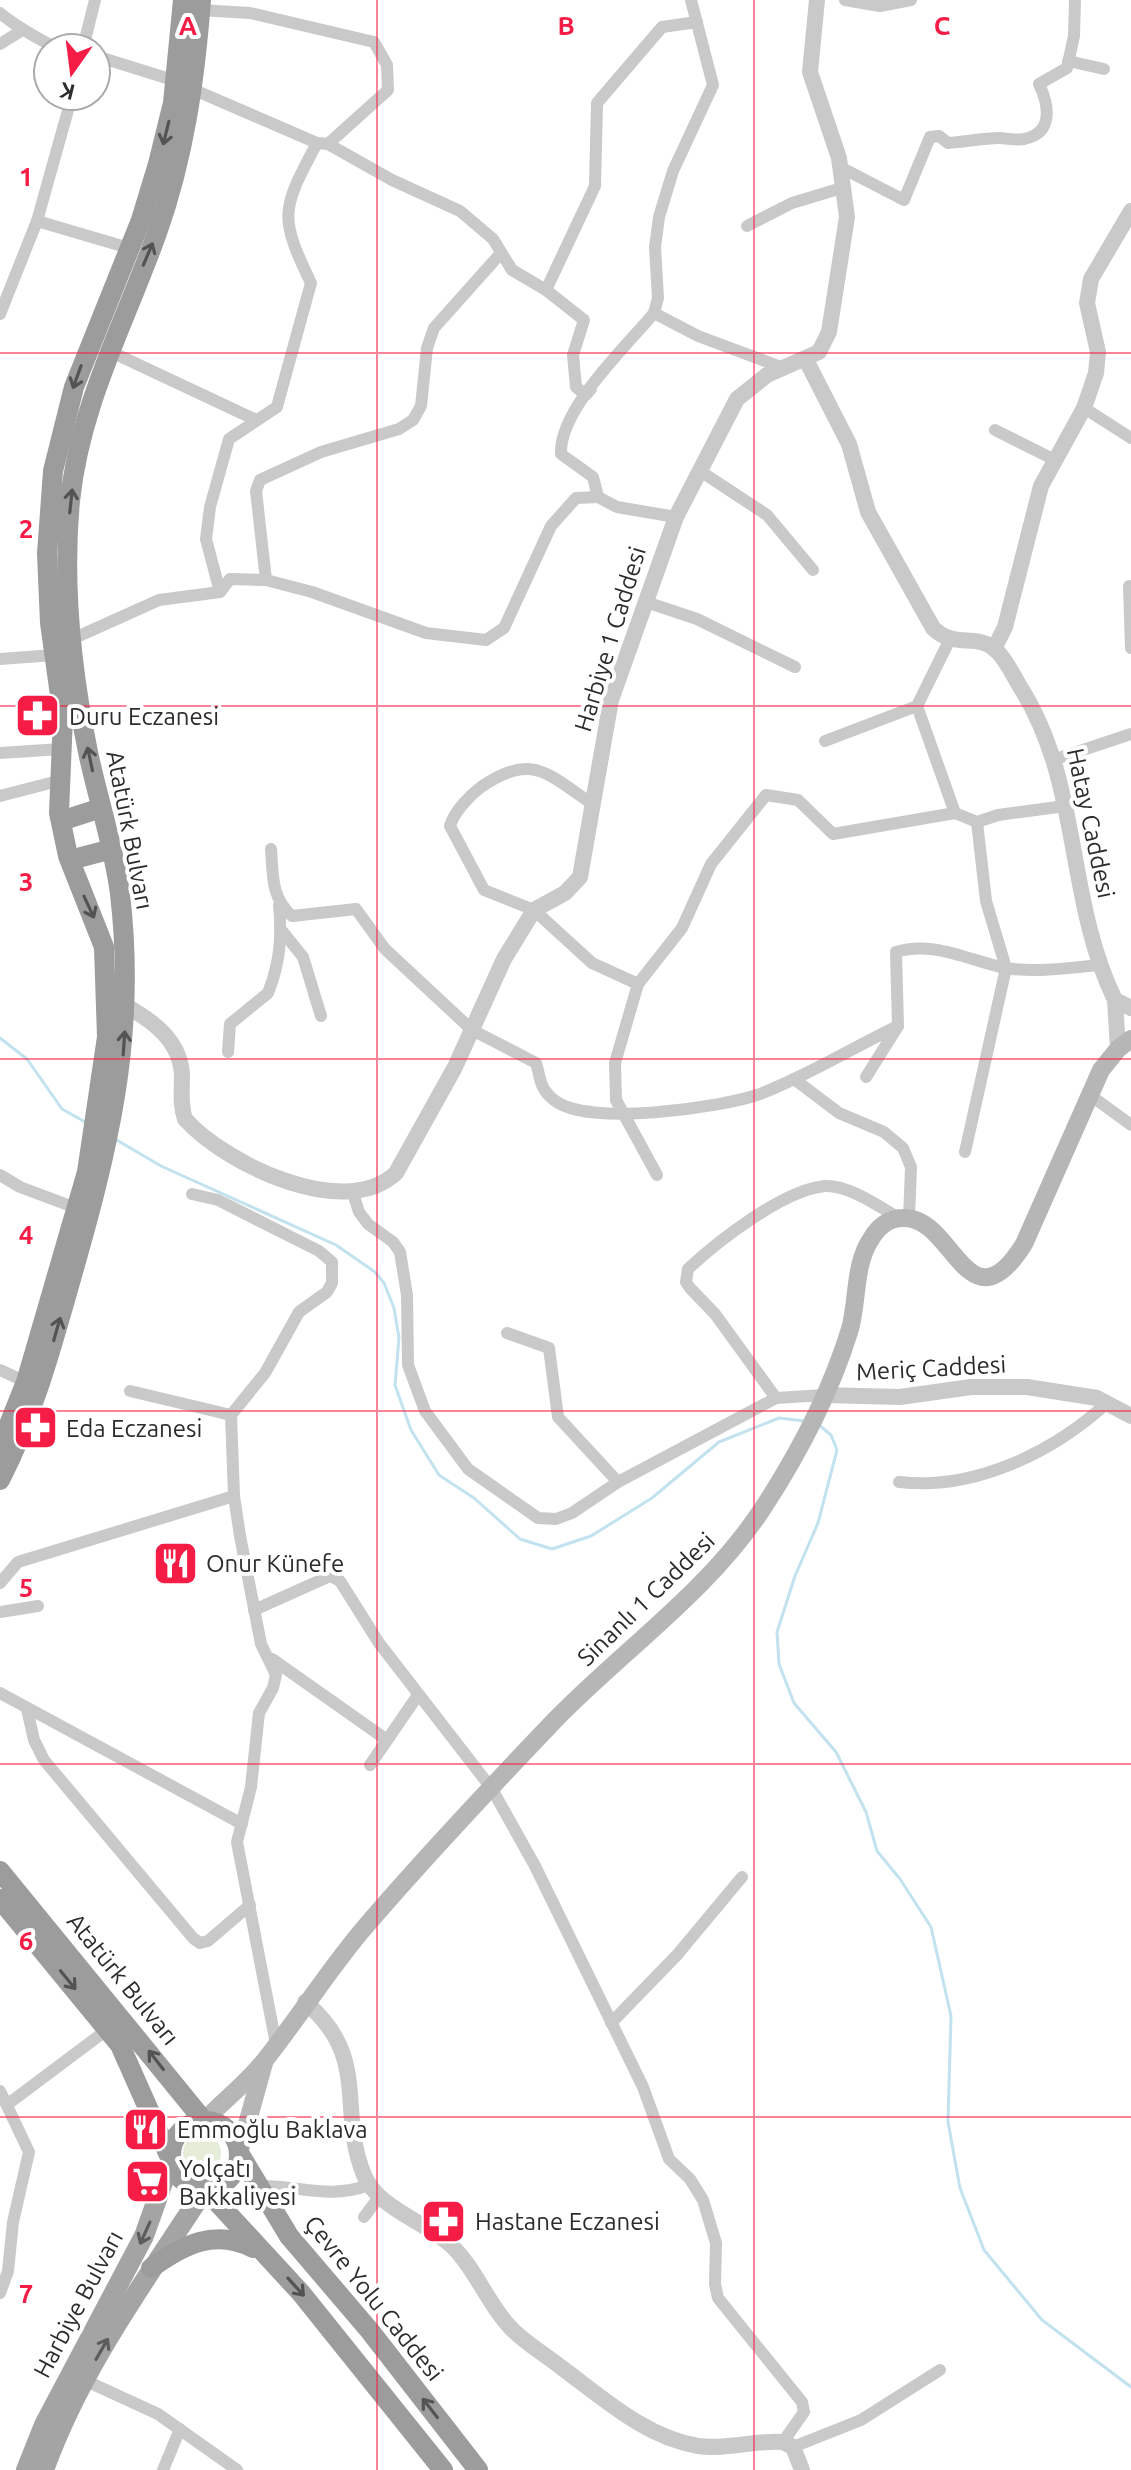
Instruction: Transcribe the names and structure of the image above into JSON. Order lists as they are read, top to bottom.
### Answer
{
  "streets": {
    "highway": ["Atatürk Bulvarı", "Çevre Yolu Caddesi"],
    "main road": ["Sinanlı 1 Caddesi", "Harbiye Bulvarı"],
    "street": ["Harbiye 1 Caddesi", "Hatay Caddesi", "Meriç Caddesi"]
  },
  "crossings": [
    ["Harbiye 1 Caddesi", "Atatürk Bulvarı"],
    ["Atatürk Bulvarı", "Sinanlı 1 Caddesi"],
    ["Atatürk Bulvarı", "Çevre Yolu Caddesi"],
    ["Atatürk Bulvarı", "Harbiye Bulvarı"],
    ["Meriç Caddesi", "Sinanlı 1 Caddesi"],
    ["Sinanlı 1 Caddesi", "Çevre Yolu Caddesi"],
    ["Sinanlı 1 Caddesi", "Harbiye Bulvarı"],
    ["Çevre Yolu Caddesi", "Harbiye Bulvarı"]
  ],
  "places": {
    "pharmacy": ["Duru Eczanesi", "Eda Eczanesi", "Hastane Eczanesi"],
    "restaurant": ["Onur Künefe", "Emmoğlu Baklava"],
    "supermarket": ["Yolçatı Bakkaliyesi"]
  },
  "north": "bottom",
  "grid": {
    "columns": ["A", "B", "C"],
    "rows": [
      "1",
      "2",
      "3",
      "4",
      "5",
      "6",
      "7"
    ]
  }
}
